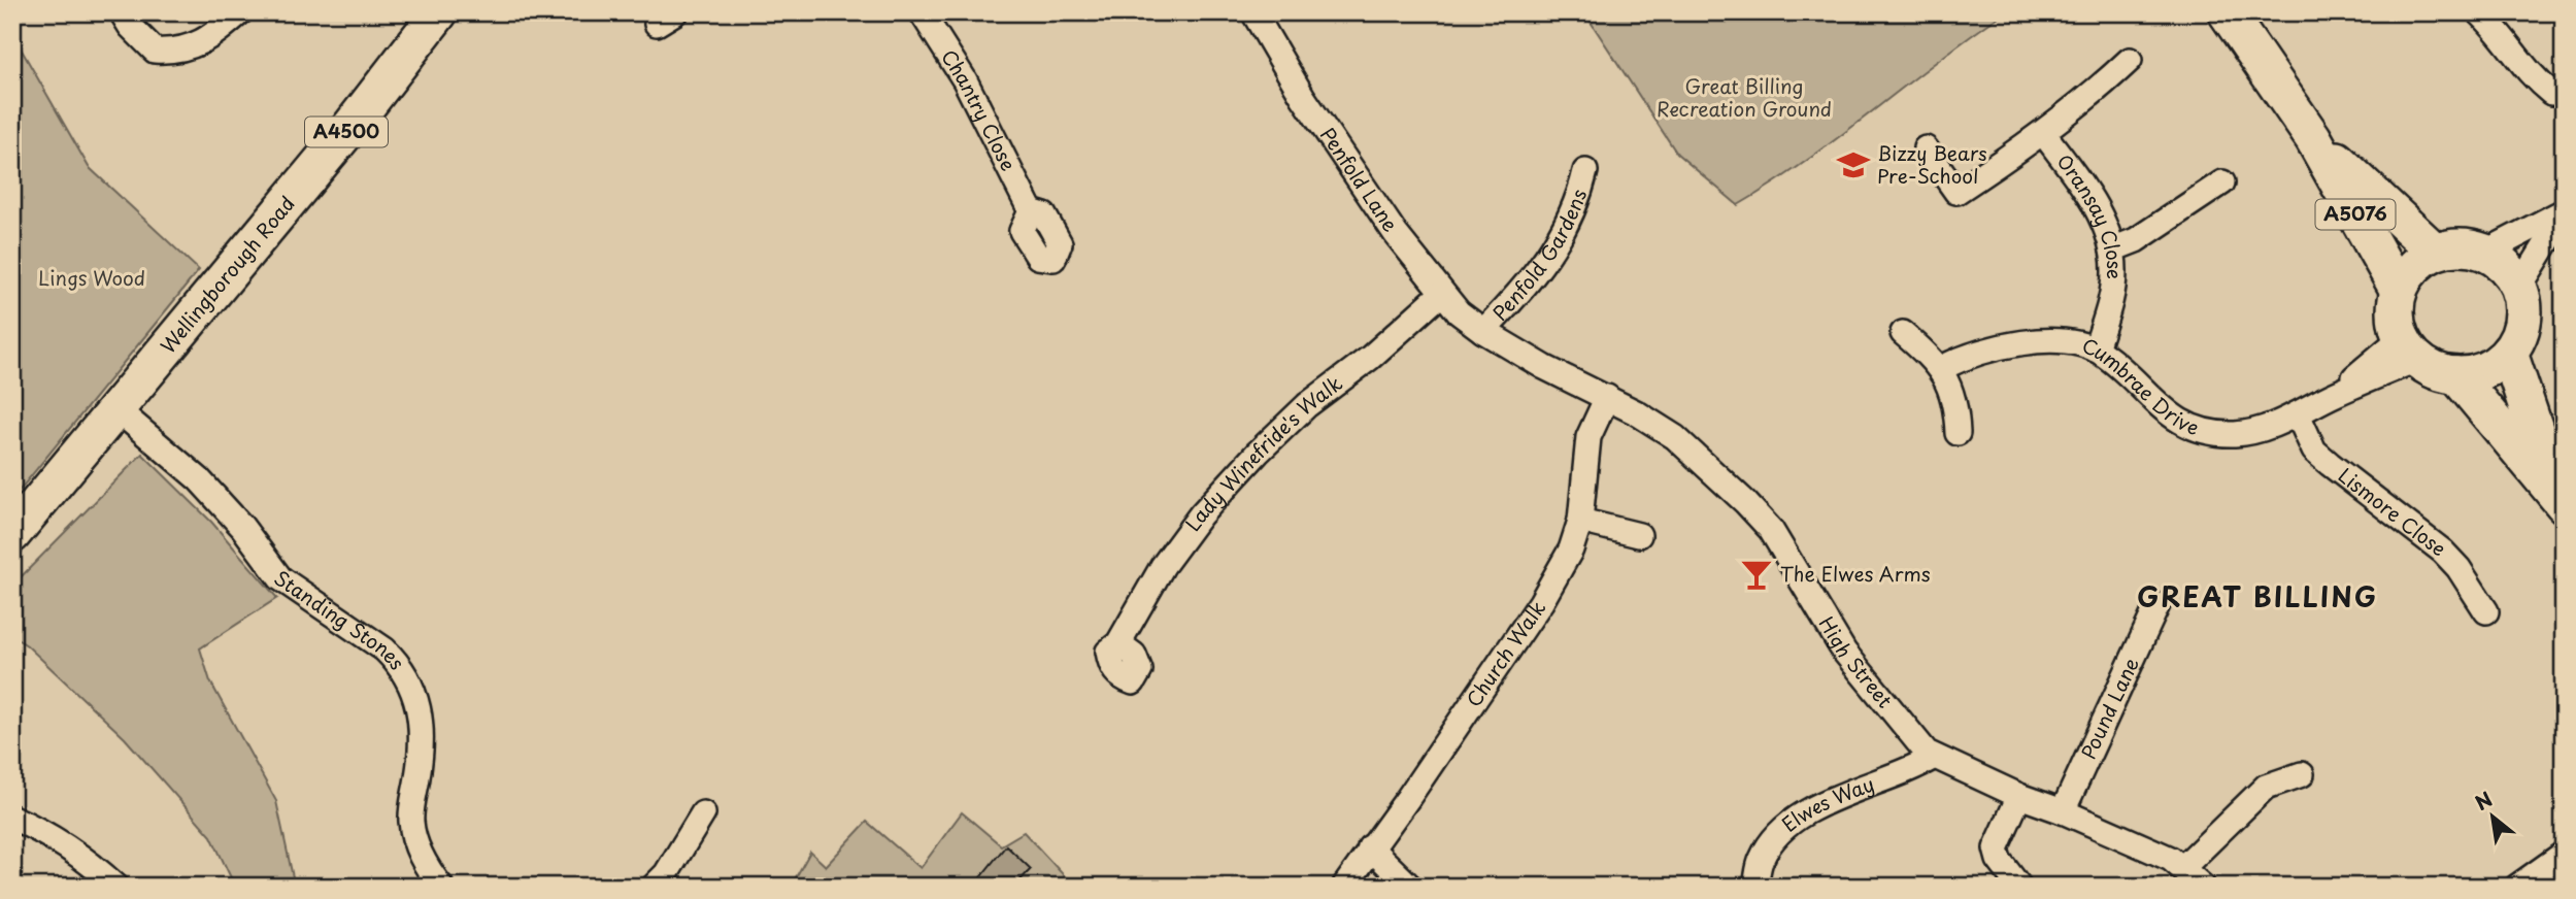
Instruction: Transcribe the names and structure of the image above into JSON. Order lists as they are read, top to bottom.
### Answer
{
  "streets": {
    "main road": ["A4500", "A5076", "Wellingborough Road"],
    "street": [
      "Chantry Close",
      "Penfold Lane",
      "Oransay Close",
      "Penfold Gardens",
      "Cumbrae Drive",
      "Lady Winefride's Walk",
      "Lismore Close",
      "Standing Stones",
      "Church Walk",
      "High Street",
      "Pound Lane",
      "Elwes Way"
    ]
  },
  "crossings": [
    ["Penfold Lane", "Penfold Gardens"],
    ["Penfold Lane", "Lady Winefride's Walk"],
    ["Penfold Lane", "High Street"],
    ["A5076", "Cumbrae Drive"],
    ["Oransay Close", "Cumbrae Drive"],
    ["Penfold Gardens", "High Street"],
    ["Wellingborough Road", "Standing Stones"],
    ["Cumbrae Drive", "Lismore Close"],
    ["Church Walk", "High Street"],
    ["High Street", "Pound Lane"],
    ["High Street", "Elwes Way"]
  ],
  "districts": ["GREAT BILLING"],
  "parks": ["Great Billing Recreation Ground", "Lings Wood"],
  "places": {
    "school or university": ["Bizzy Bears Pre-School"],
    "bar": ["The Elwes Arms"]
  },
  "north": "top left"
}
